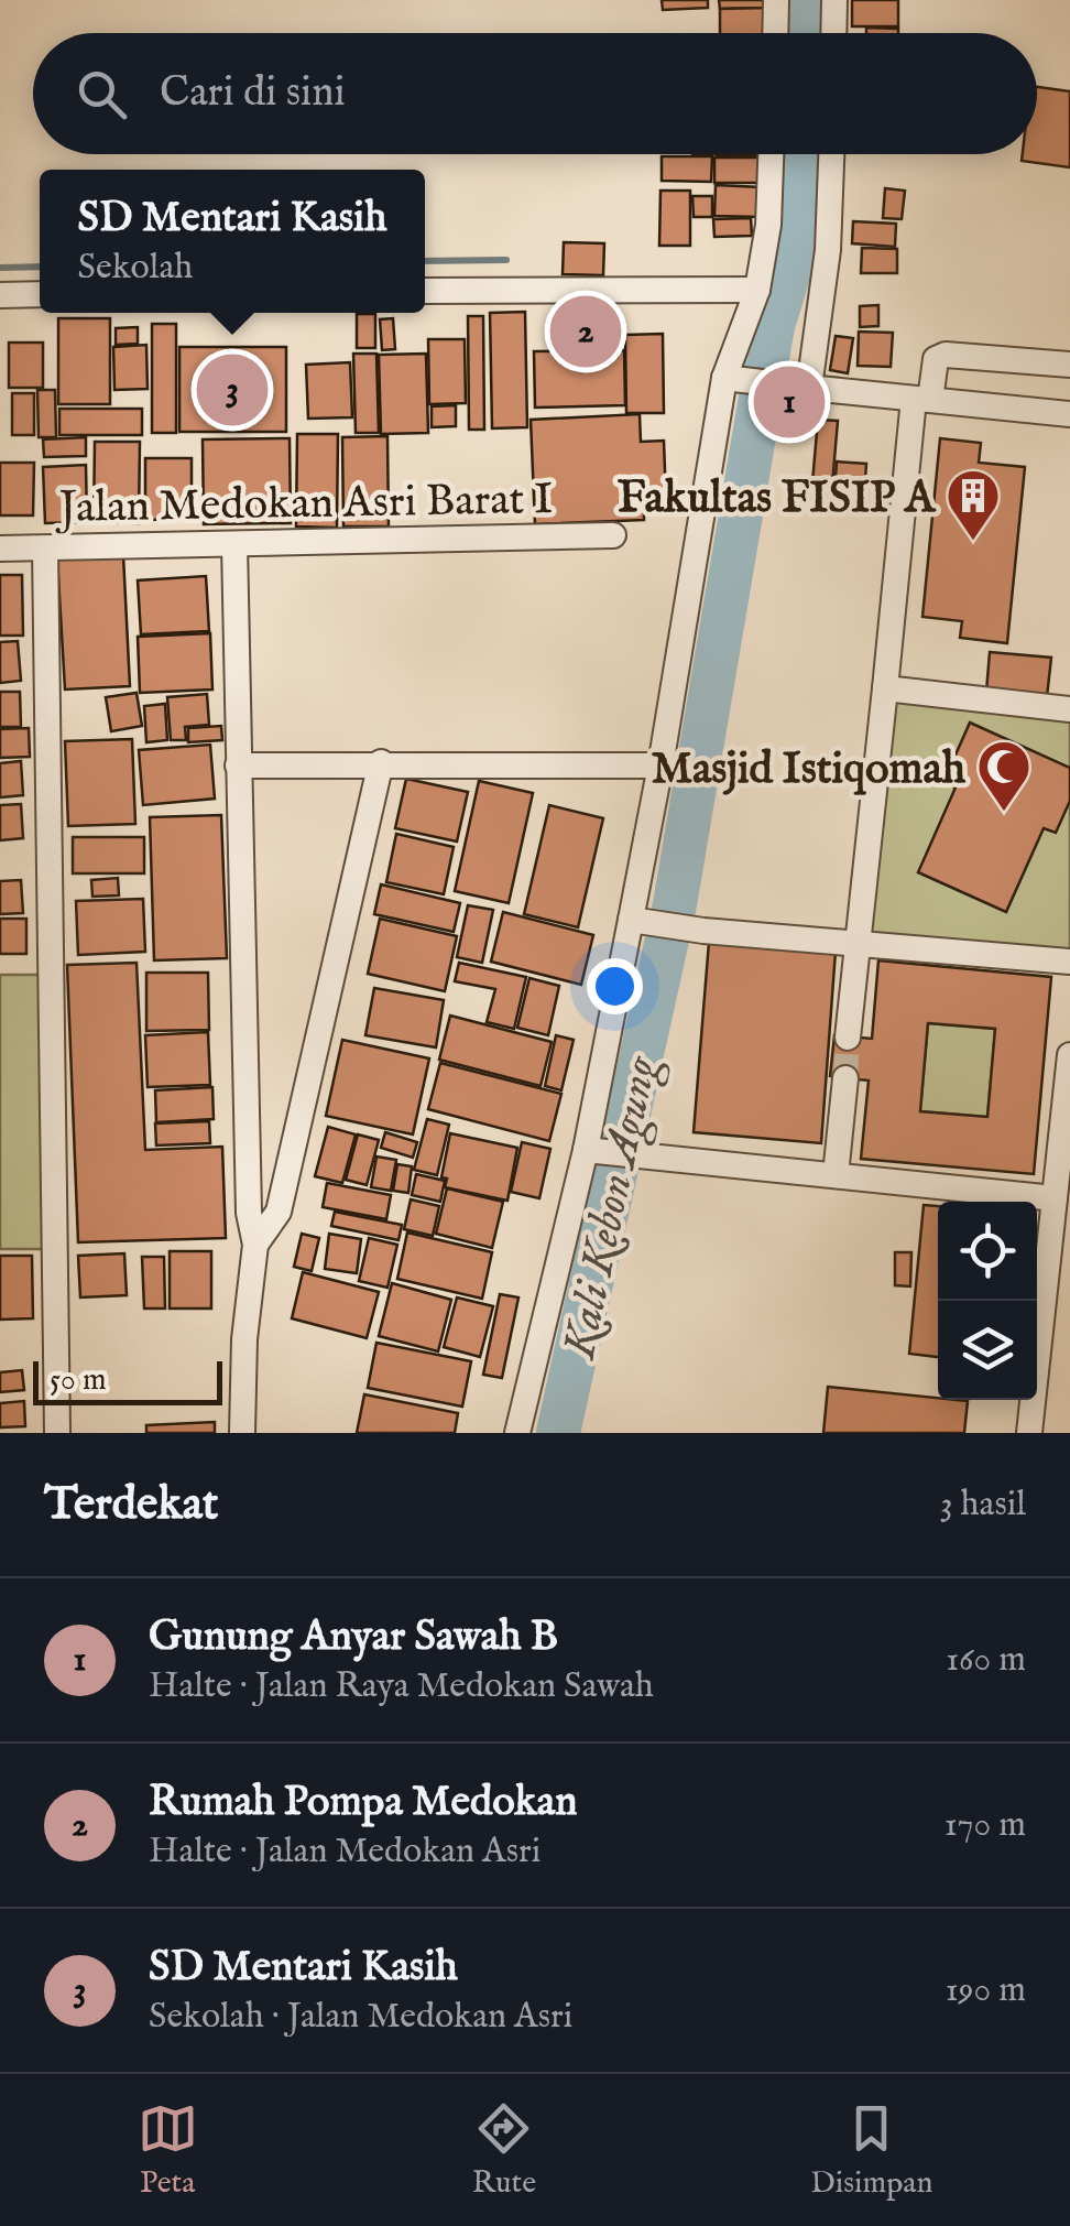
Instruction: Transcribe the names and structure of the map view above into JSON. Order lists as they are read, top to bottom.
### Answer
{
  "streets": {
    "street": ["Jalan Medokan Asri Barat I"]
  },
  "water": ["Kali Kebon Agung"],
  "places": {
    "building": ["Fakultas FISIP A"],
    "mosque": ["Masjid Istiqomah"]
  },
  "scale_bar": "50 m",
  "page": {
    "search": "Cari di sini",
    "popup": ["SD Mentari Kasih", "Sekolah"],
    "pins": ["2", "3", "1"],
    "scale": "50 m",
    "heading": ["Terdekat", "3 hasil"],
    "list": [
      {
        "mark": "1",
        "name": "Gunung Anyar Sawah B",
        "note": "Halte · Jalan Raya Medokan Sawah",
        "value": "160 m"
      },
      {
        "mark": "2",
        "name": "Rumah Pompa Medokan",
        "note": "Halte · Jalan Medokan Asri",
        "value": "170 m"
      },
      {
        "mark": "3",
        "name": "SD Mentari Kasih",
        "note": "Sekolah · Jalan Medokan Asri",
        "value": "190 m"
      }
    ],
    "nav": ["Peta", "Rute", "Disimpan"]
  }
}
